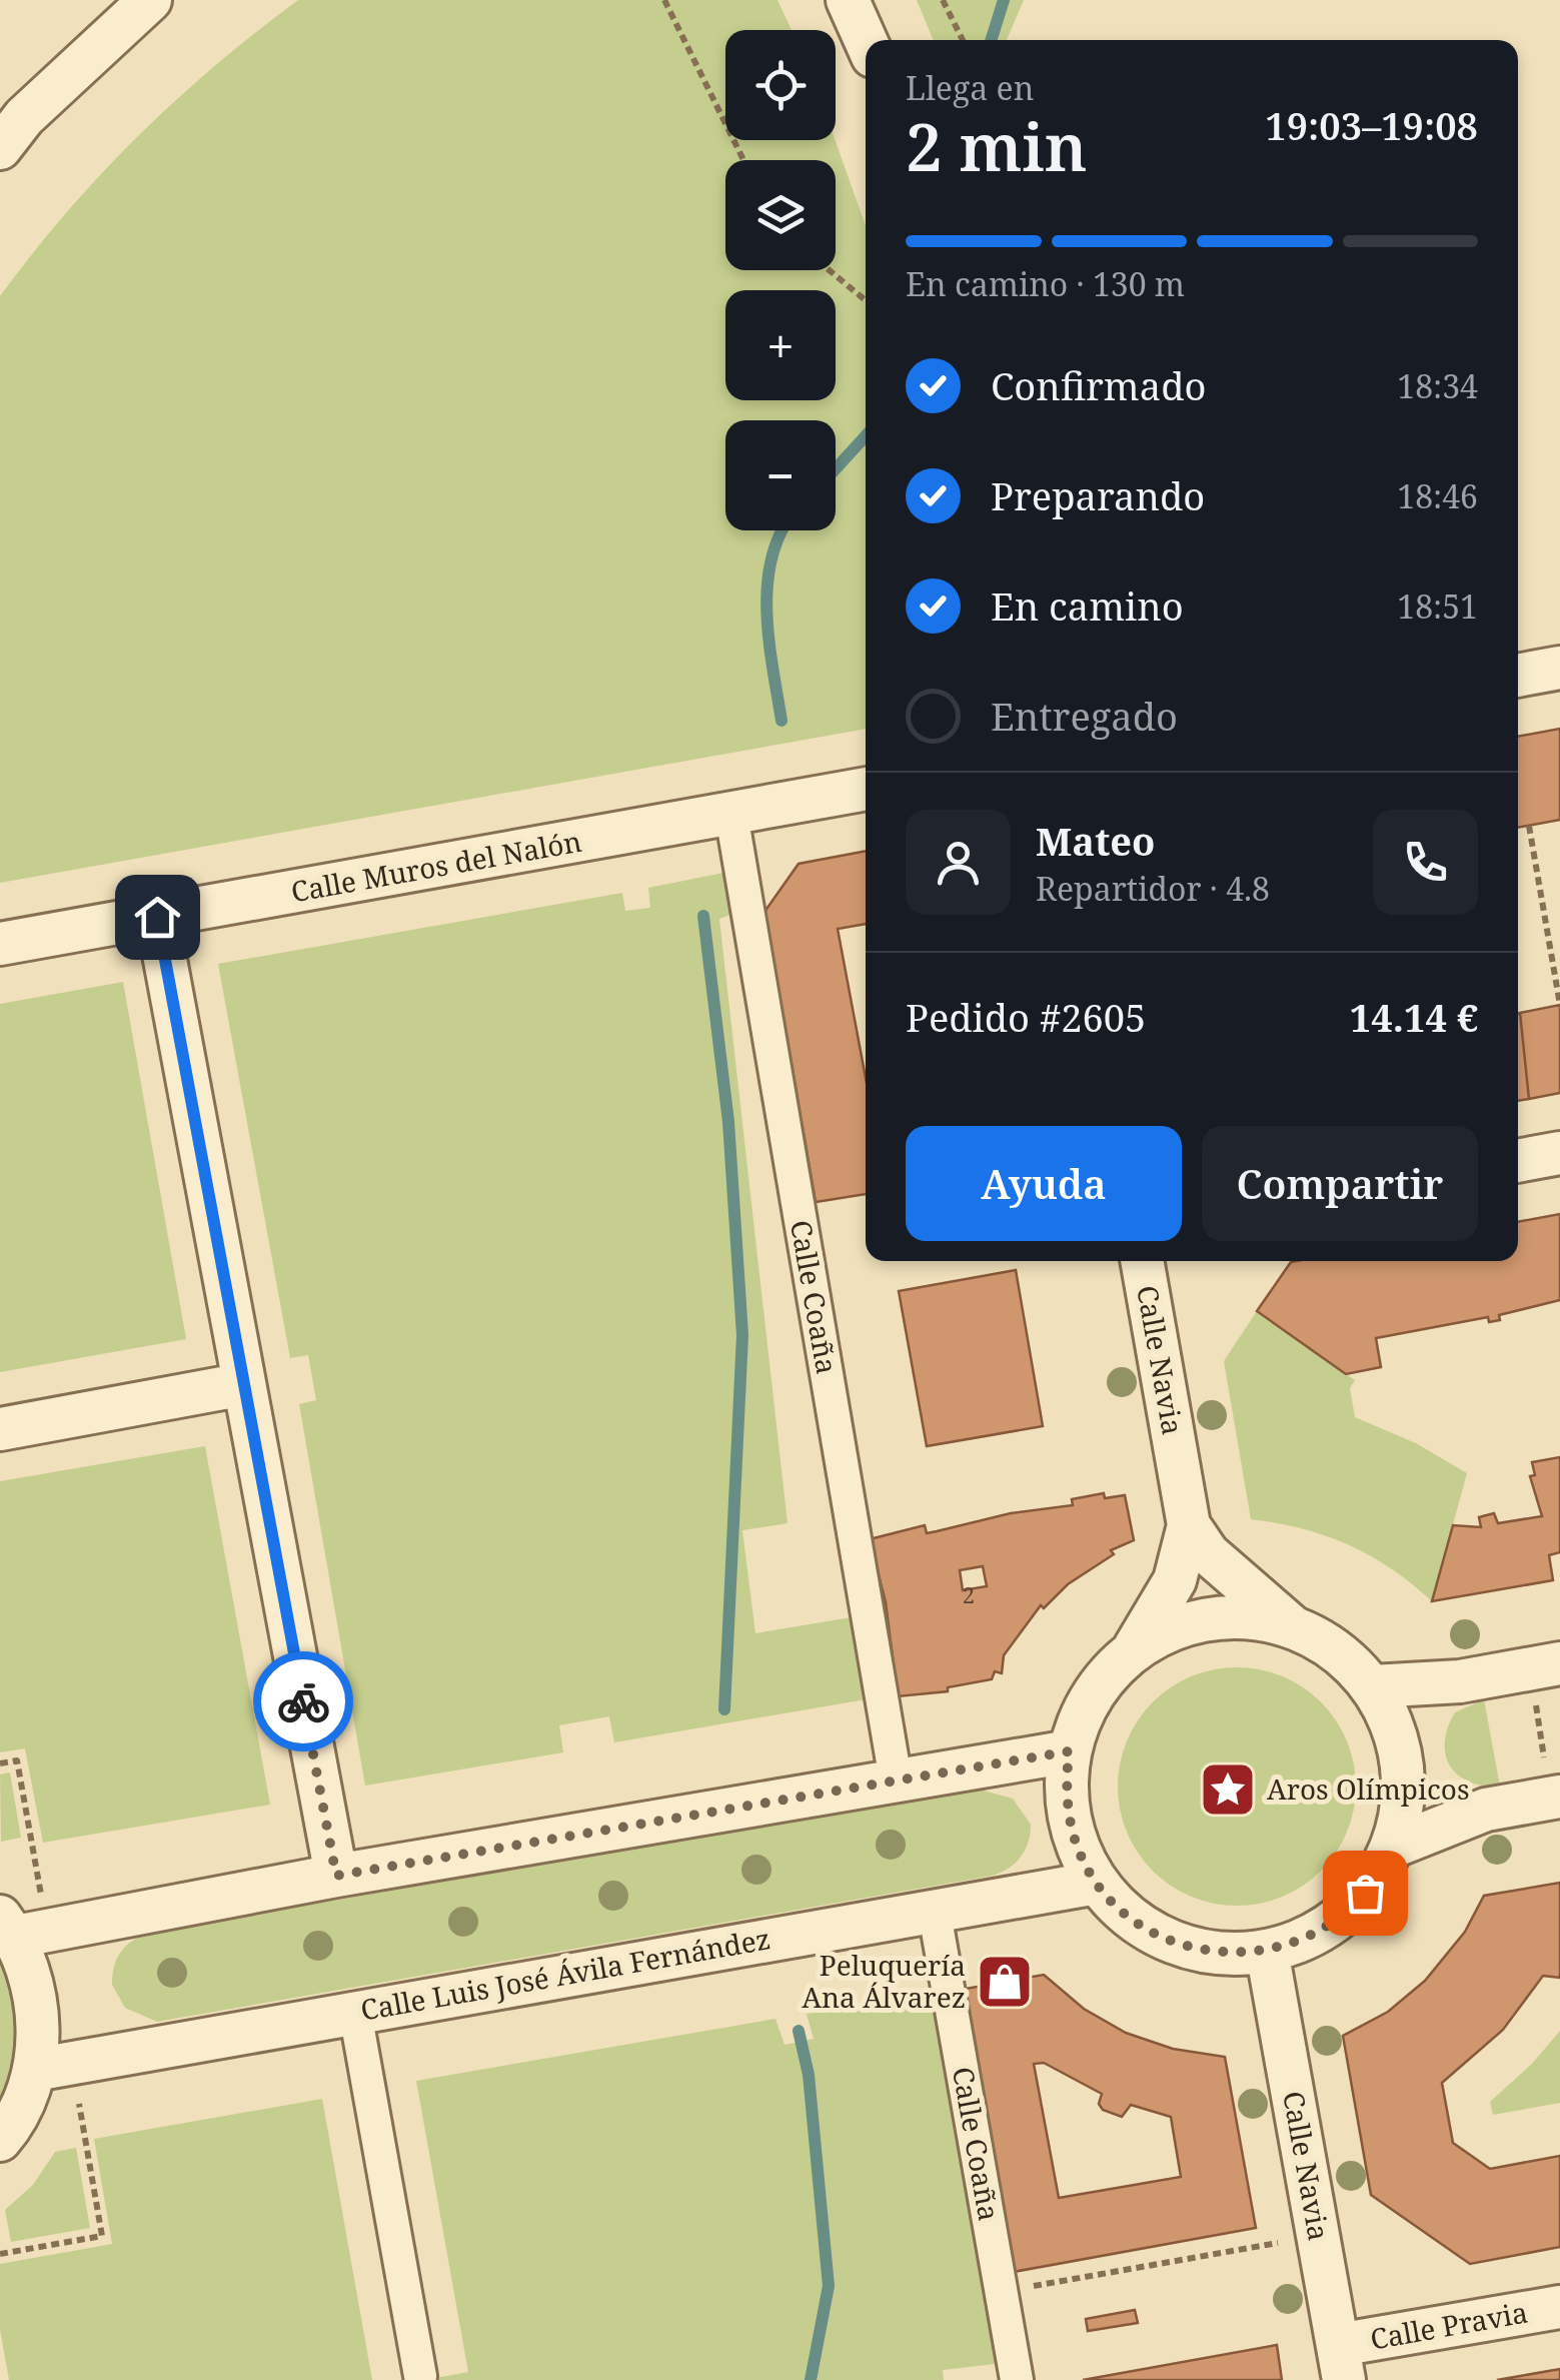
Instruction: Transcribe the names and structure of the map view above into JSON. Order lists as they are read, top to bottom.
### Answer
{
  "streets": {
    "street": [
      "Calle Muros del Nalón",
      "Calle Coaña",
      "Calle Navia",
      "Calle Luis José Ávila Fernández",
      "Calle Pravia"
    ]
  },
  "crossings": [
    ["Calle Muros del Nalón", "Calle Coaña"],
    ["Calle Coaña", "Calle Luis José Ávila Fernández"],
    ["Calle Navia", "Calle Luis José Ávila Fernández"],
    ["Calle Navia", "Calle Pravia"]
  ],
  "places": {
    "place": ["Aros Olímpicos"],
    "shop": ["Peluquería Ana Álvarez"]
  },
  "house_numbers": ["2"],
  "page": {
    "map_buttons": ["+", "−"],
    "heading": ["2 min", "Llega en", "19:03–19:08"],
    "panel": [
      "Mateo",
      "Repartidor · 4.8",
      "Pedido #2605",
      "14.14 €"
    ],
    "bar": "En camino · 130 m",
    "list": [
      ["Confirmado", "18:34"],
      ["Preparando", "18:46"],
      ["En camino", "18:51"],
      "Entregado"
    ],
    "buttons": ["Ayuda", "Compartir"]
  }
}
